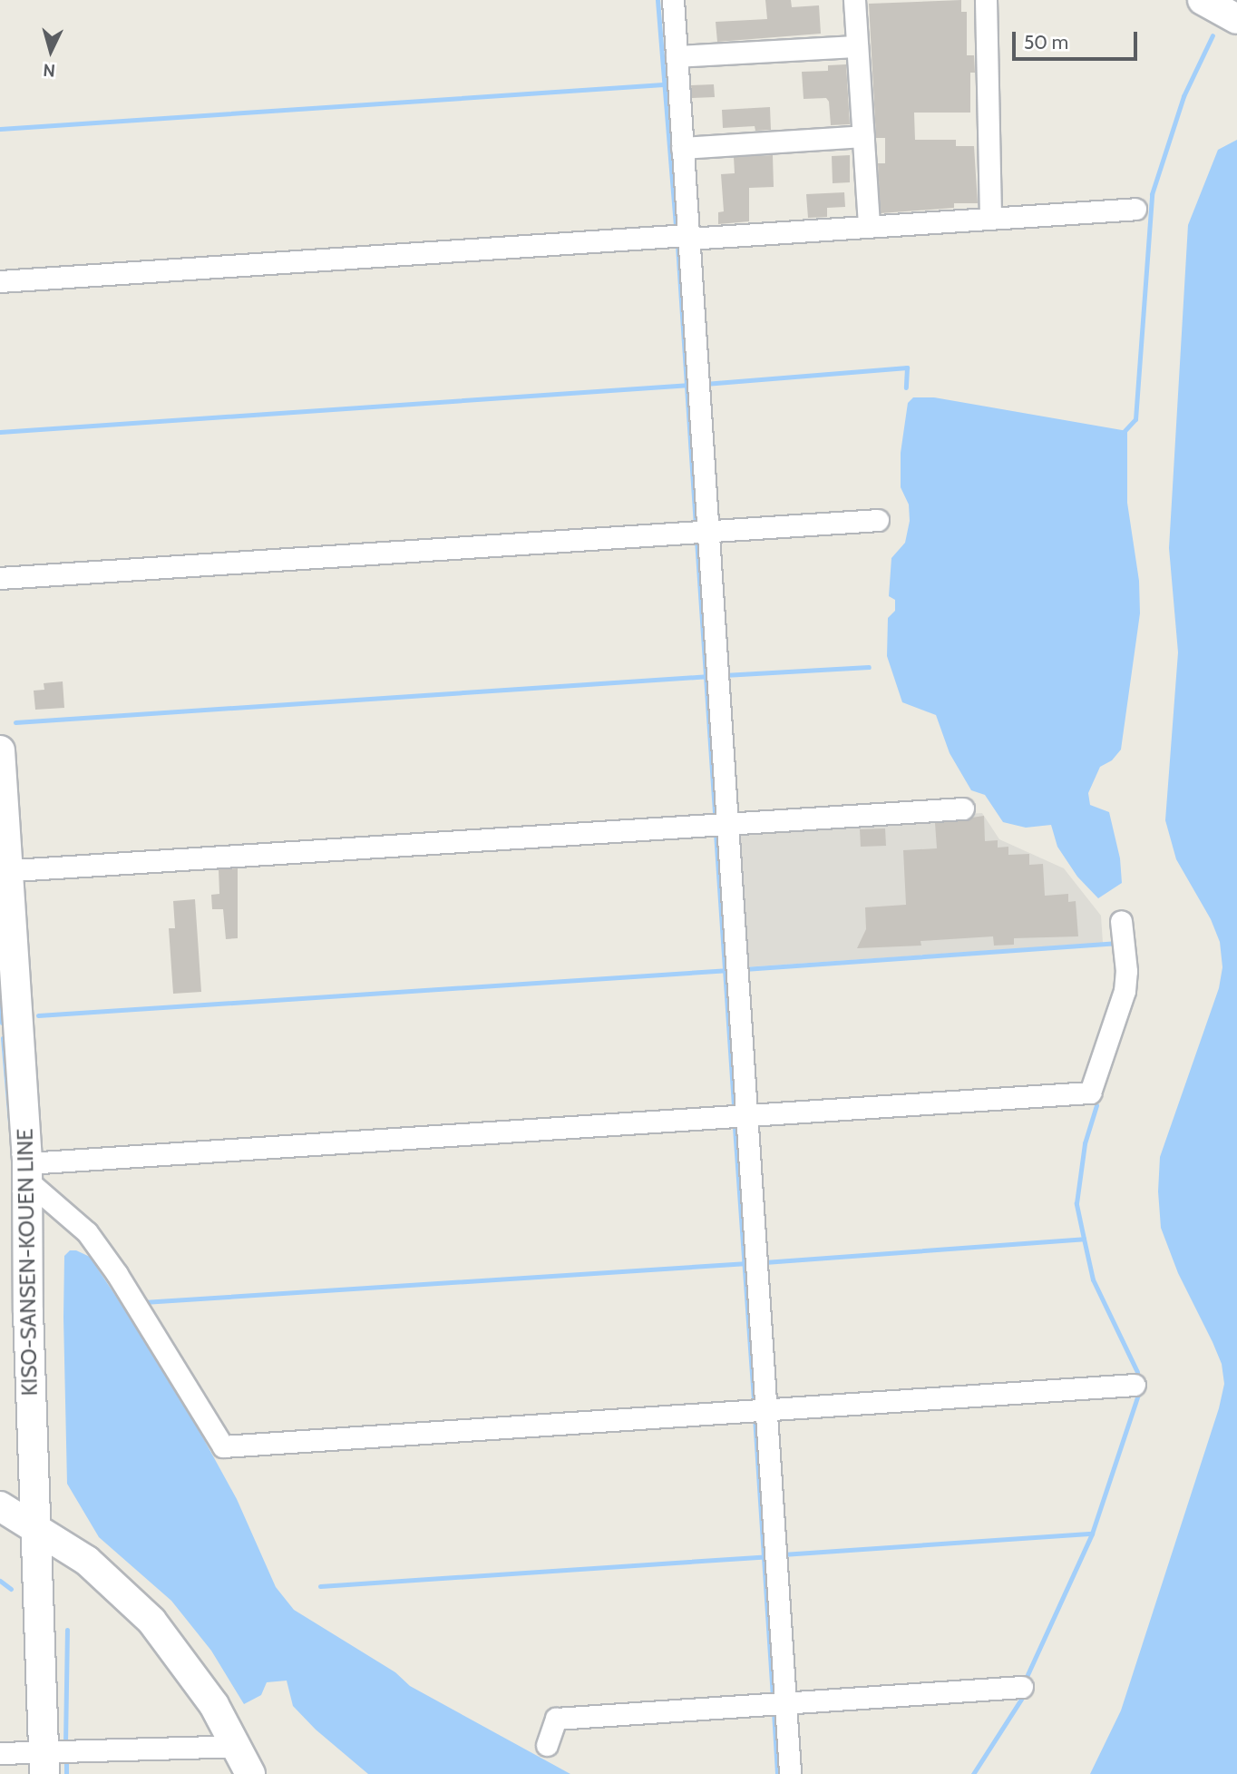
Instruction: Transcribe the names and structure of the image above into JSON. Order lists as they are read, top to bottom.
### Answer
{
  "streets": {
    "main road": ["KISO-SANSEN-KOUEN LINE"]
  },
  "scale_bar": "50 m",
  "north": "bottom"
}
